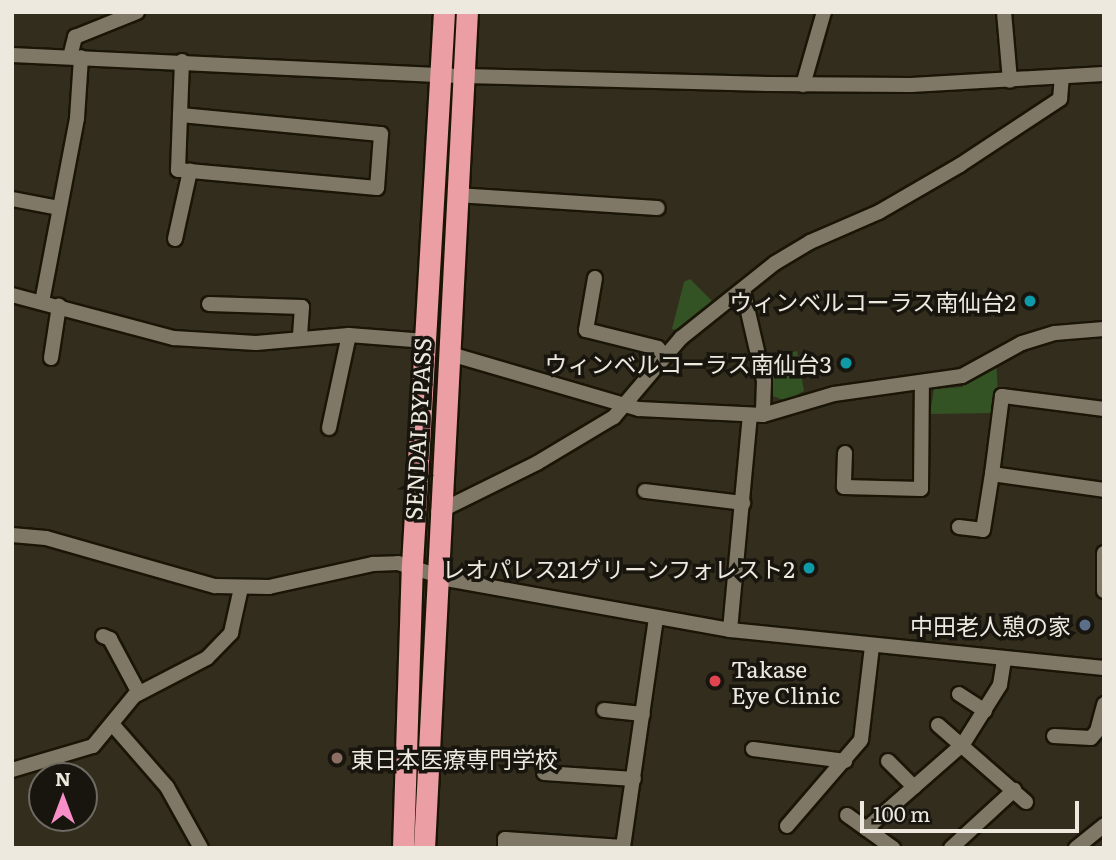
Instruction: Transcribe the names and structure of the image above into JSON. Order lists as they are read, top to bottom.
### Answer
{
  "streets": {
    "highway": ["SENDAI BYPASS"]
  },
  "places": [
    "ウィンベルコーラス南仙台2",
    "ウィンベルコーラス南仙台3",
    "レオパレス21グリーンフォレスト2",
    "中田老人憩の家",
    "Takase Eye Clinic",
    "東日本医療専門学校"
  ],
  "scale_bar": "100 m",
  "north": "top"
}
